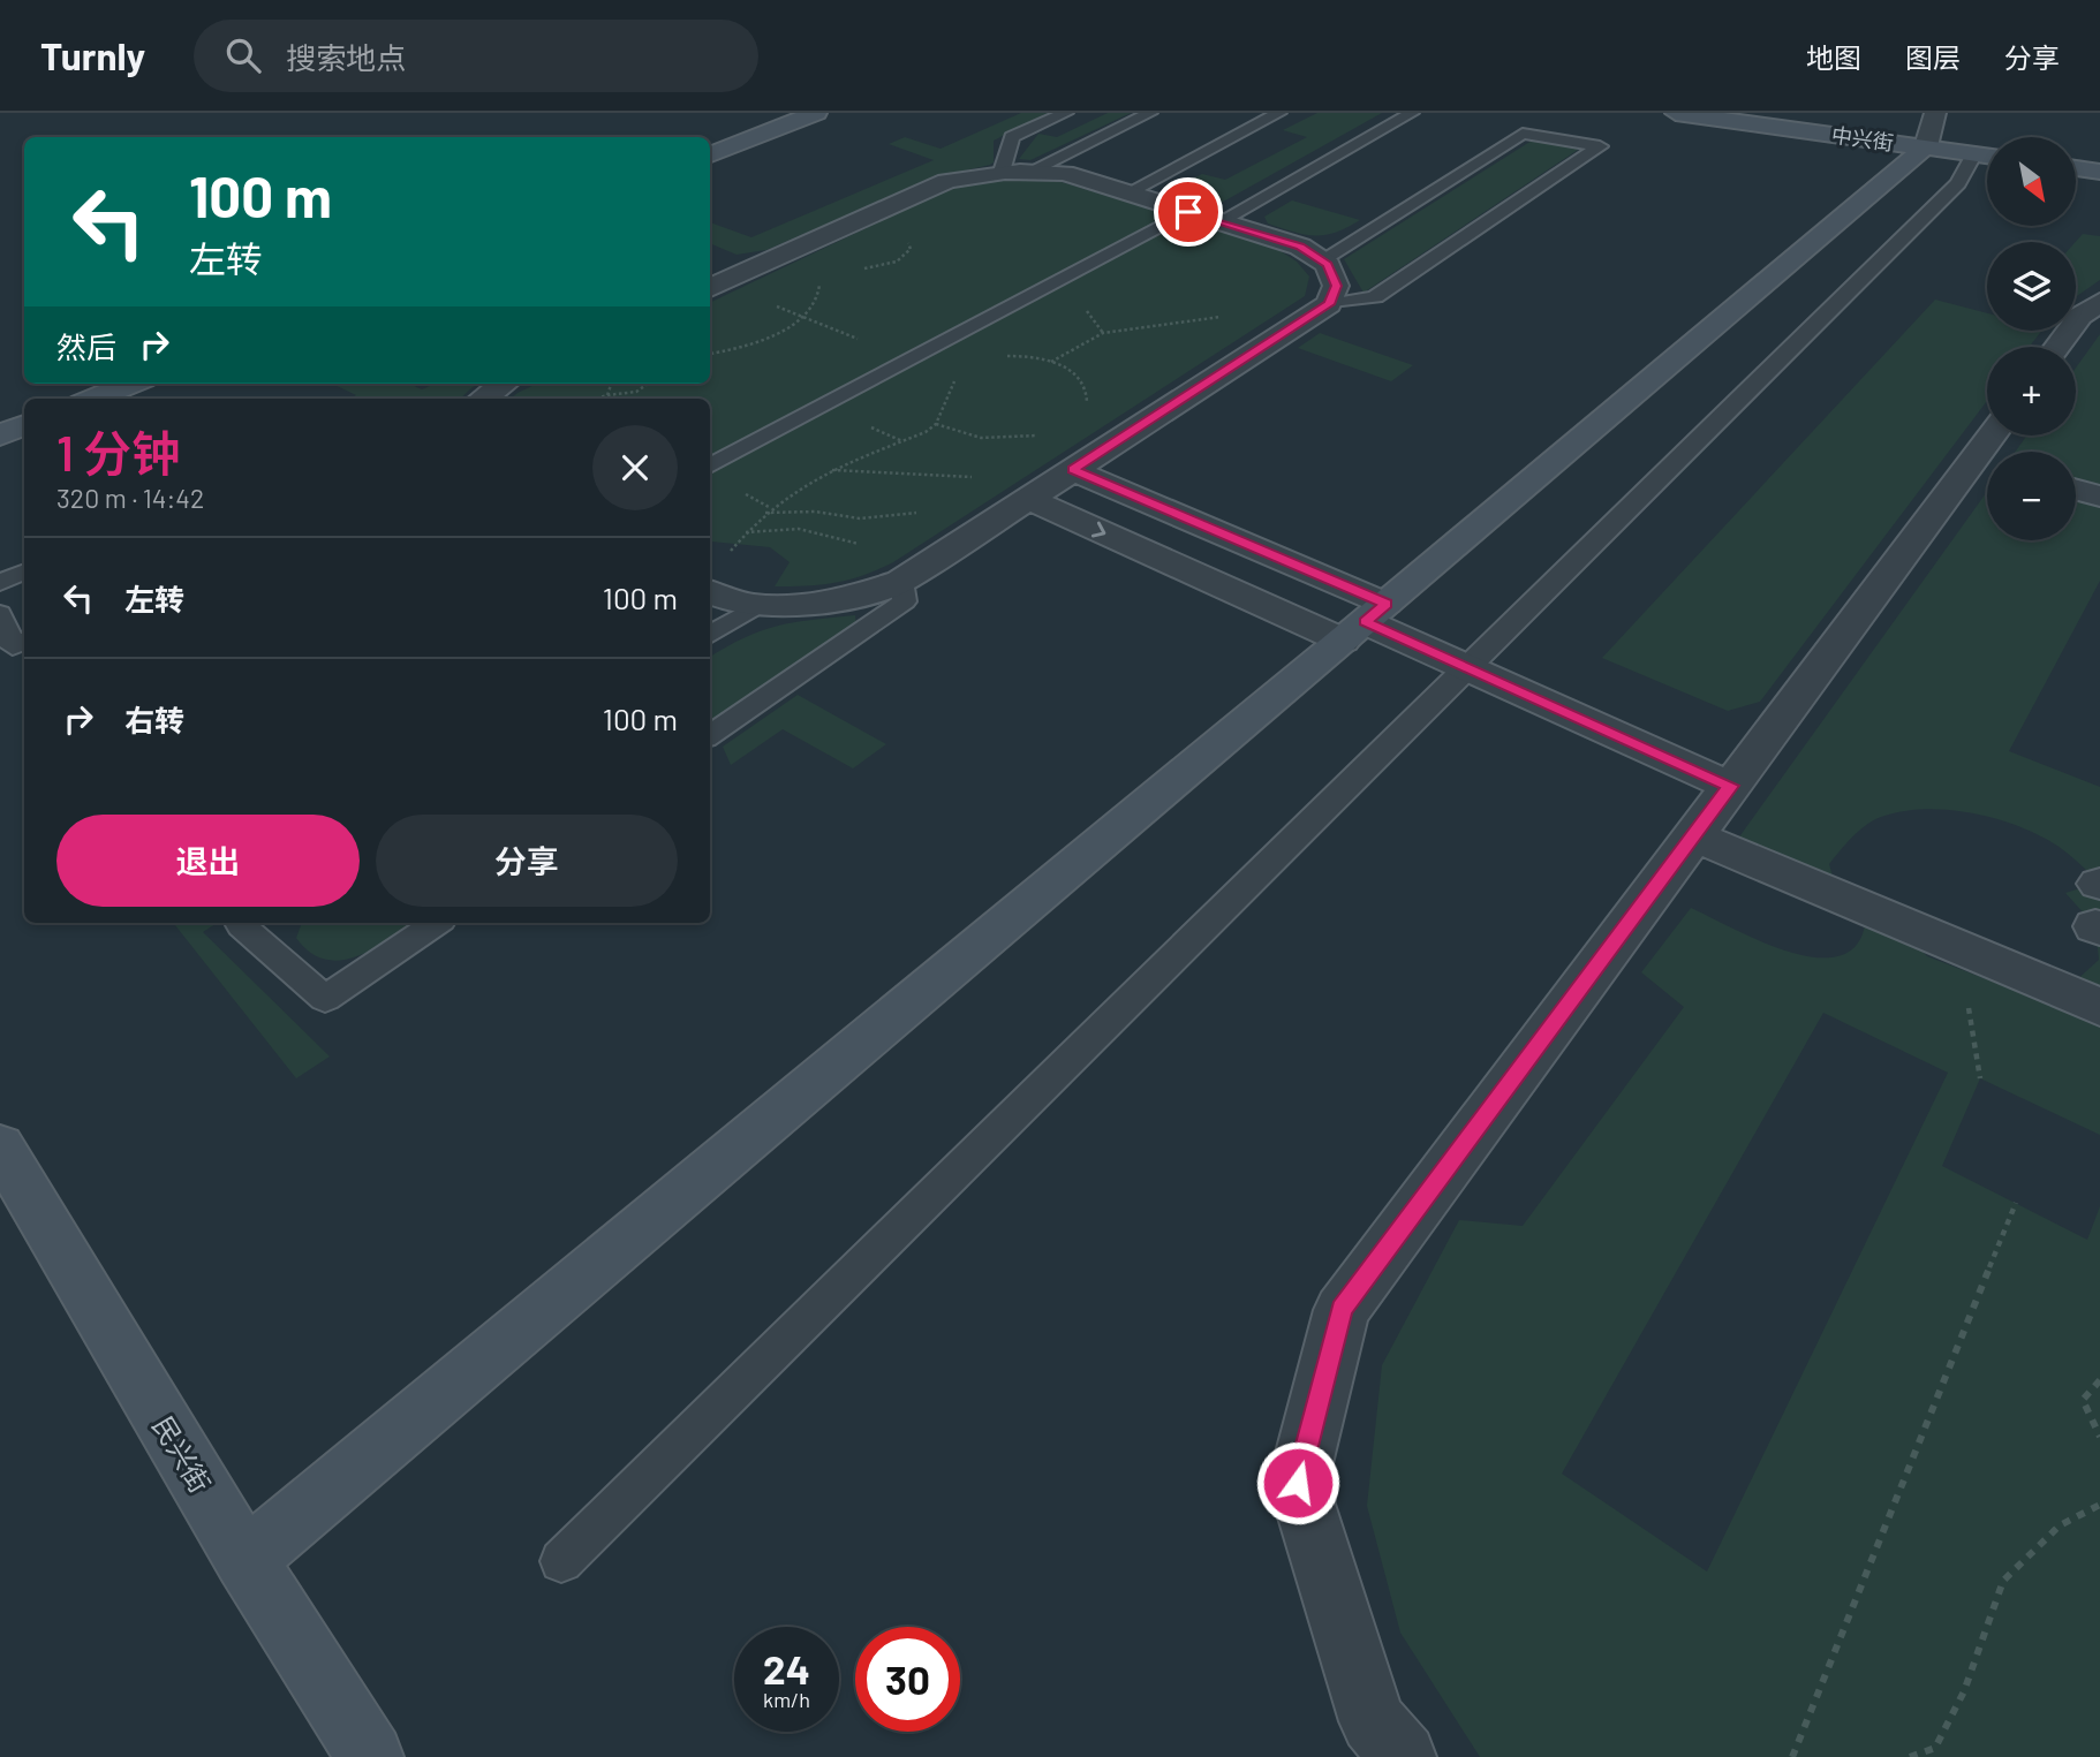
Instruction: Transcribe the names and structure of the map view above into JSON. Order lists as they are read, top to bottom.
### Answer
{
  "streets": {
    "street": ["中兴街", "民兴街"]
  },
  "north": "bottom right",
  "page": {
    "header": "Turnly",
    "search": "搜索地点",
    "nav": ["地图", "图层", "分享"],
    "map_buttons": ["+", "−"],
    "turn": ["100 m", "左转"],
    "then": "然后",
    "heading": ["1 分钟", "320 m · 14:42"],
    "list": [
      {
        "name": "左转",
        "value": "100 m"
      },
      {
        "name": "右转",
        "value": "100 m"
      }
    ],
    "buttons": ["退出", "分享"],
    "speed": "24 km/h",
    "limit": "30"
  }
}
